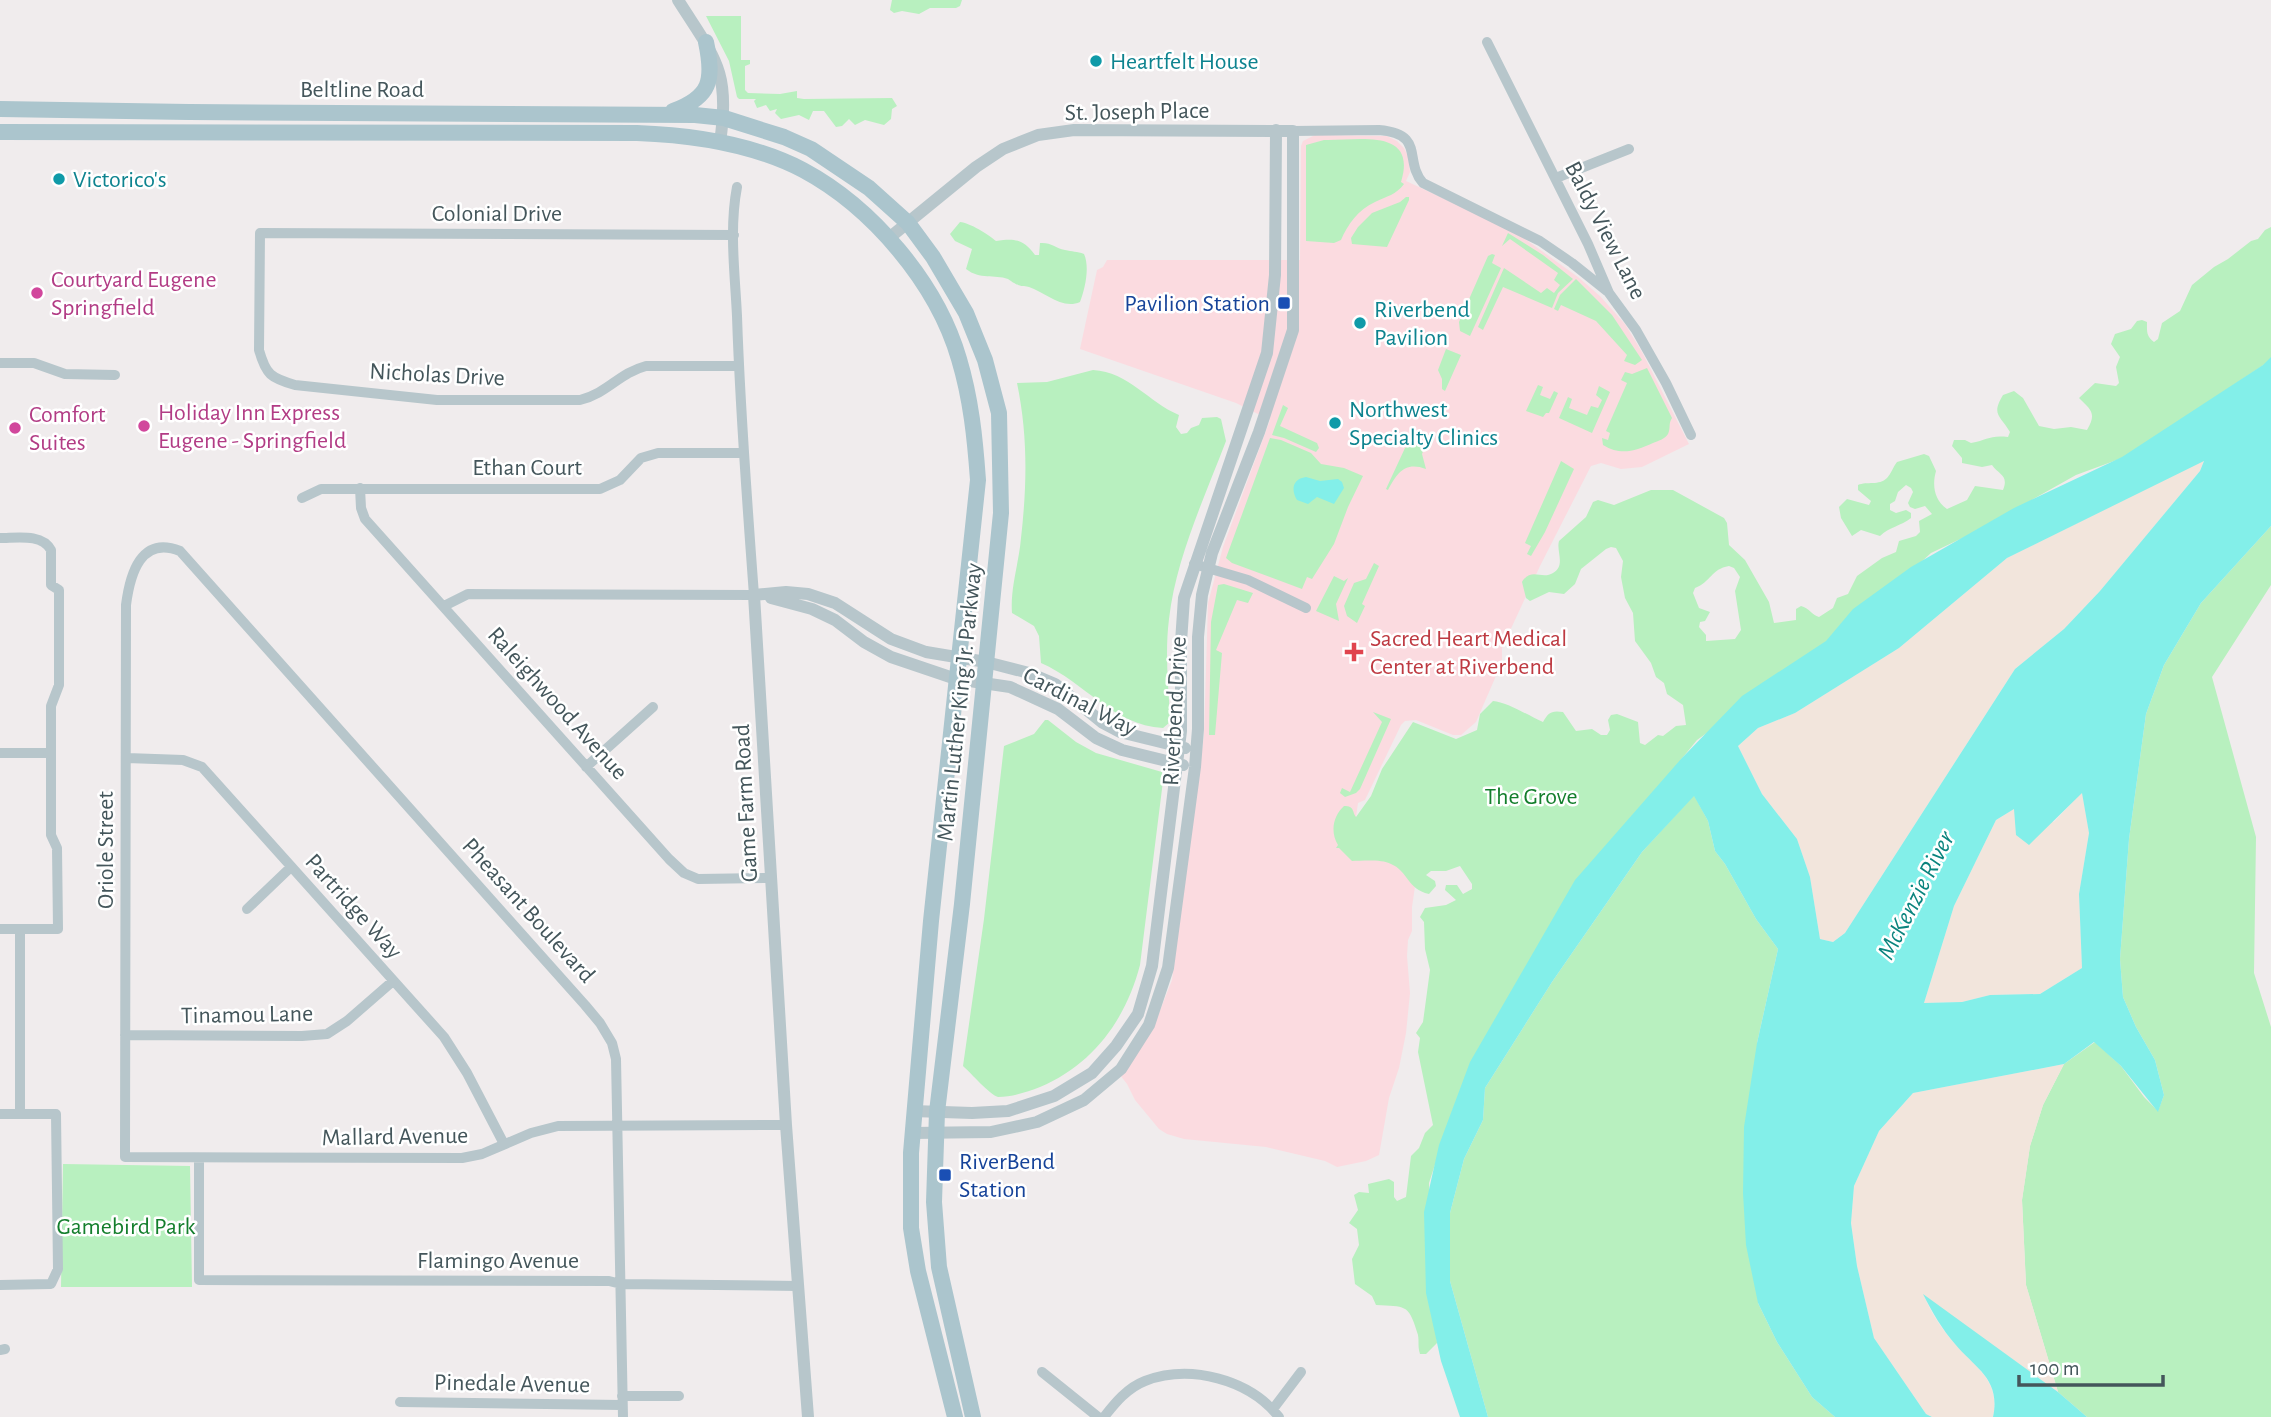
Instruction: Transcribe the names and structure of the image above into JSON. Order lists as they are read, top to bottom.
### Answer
{
  "streets": {
    "main road": ["Beltline Road", "Martin Luther King Jr. Parkway"],
    "street": [
      "St. Joseph Place",
      "Colonial Drive",
      "Baldy View Lane",
      "Nicholas Drive",
      "Ethan Court",
      "Cardinal Way",
      "Raleighwood Avenue",
      "Riverbend Drive",
      "Game Farm Road",
      "Oriole Street",
      "Partridge Way",
      "Pheasant Boulevard",
      "Tinamou Lane",
      "Mallard Avenue",
      "Flamingo Avenue",
      "Pinedale Avenue"
    ]
  },
  "crossings": [
    ["Beltline Road", "Martin Luther King Jr. Parkway"],
    ["St. Joseph Place", "Martin Luther King Jr. Parkway"],
    ["St. Joseph Place", "Riverbend Drive"],
    ["Colonial Drive", "Nicholas Drive"],
    ["Colonial Drive", "Game Farm Road"],
    ["Nicholas Drive", "Game Farm Road"],
    ["Ethan Court", "Raleighwood Avenue"],
    ["Ethan Court", "Game Farm Road"],
    ["Cardinal Way", "Martin Luther King Jr. Parkway"],
    ["Cardinal Way", "Raleighwood Avenue"],
    ["Cardinal Way", "Riverbend Drive"],
    ["Cardinal Way", "Game Farm Road"],
    ["Martin Luther King Jr. Parkway", "Riverbend Drive"],
    ["Raleighwood Avenue", "Game Farm Road"],
    ["Game Farm Road", "Mallard Avenue"],
    ["Game Farm Road", "Flamingo Avenue"],
    ["Oriole Street", "Partridge Way"],
    ["Oriole Street", "Pheasant Boulevard"],
    ["Oriole Street", "Tinamou Lane"],
    ["Oriole Street", "Mallard Avenue"],
    ["Partridge Way", "Tinamou Lane"],
    ["Partridge Way", "Mallard Avenue"],
    ["Pheasant Boulevard", "Mallard Avenue"],
    ["Pheasant Boulevard", "Flamingo Avenue"],
    ["Pheasant Boulevard", "Pinedale Avenue"],
    ["Mallard Avenue", "Flamingo Avenue"]
  ],
  "water": ["McKenzie River"],
  "parks": ["The Grove", "Gamebird Park"],
  "places": {
    "other": [
      "Heartfelt House",
      "Victorico's",
      "Courtyard Eugene Springfield",
      "Riverbend Pavilion",
      "Northwest Specialty Clinics",
      "Holiday Inn Express Eugene - Springfield",
      "Comfort Suites"
    ],
    "transit": ["Pavilion Station", "RiverBend Station"],
    "health": ["Sacred Heart Medical Center at Riverbend"]
  },
  "scale_bar": "100 m"
}
